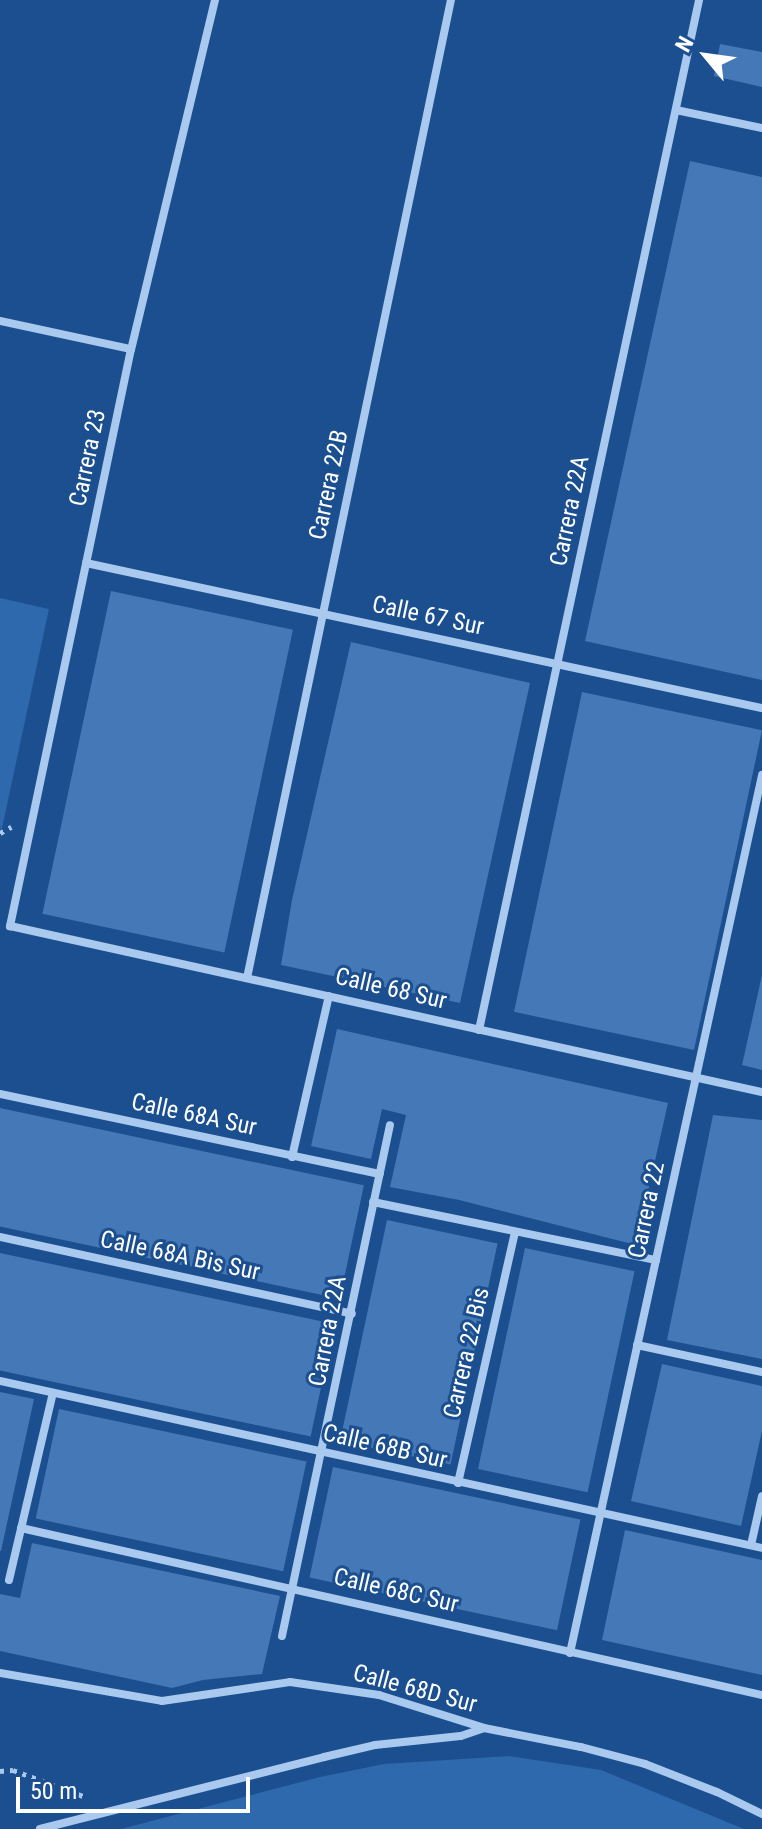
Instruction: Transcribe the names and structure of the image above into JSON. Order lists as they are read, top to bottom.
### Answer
{
  "streets": {
    "street": [
      "Carrera 23",
      "Carrera 22B",
      "Carrera 22A",
      "Calle 67 Sur",
      "Calle 68 Sur",
      "Calle 68A Sur",
      "Carrera 22",
      "Calle 68A Bis Sur",
      "Carrera 22 Bis",
      "Calle 68B Sur",
      "Calle 68C Sur",
      "Calle 68D Sur"
    ]
  },
  "crossings": [
    ["Carrera 23", "Calle 67 Sur"],
    ["Carrera 23", "Calle 68 Sur"],
    ["Carrera 22B", "Calle 67 Sur"],
    ["Carrera 22B", "Calle 68 Sur"],
    ["Carrera 22A", "Calle 67 Sur"],
    ["Carrera 22A", "Calle 68 Sur"],
    ["Carrera 22A", "Calle 68A Sur"],
    ["Carrera 22A", "Calle 68A Bis Sur"],
    ["Carrera 22A", "Calle 68B Sur"],
    ["Carrera 22A", "Calle 68C Sur"],
    ["Calle 68 Sur", "Carrera 22"],
    ["Carrera 22", "Calle 68B Sur"],
    ["Carrera 22", "Calle 68C Sur"],
    ["Carrera 22 Bis", "Calle 68B Sur"]
  ],
  "scale_bar": "50 m",
  "north": "top left"
}
